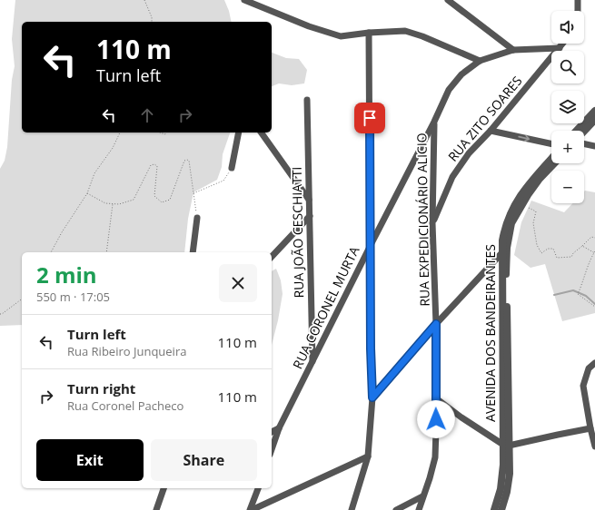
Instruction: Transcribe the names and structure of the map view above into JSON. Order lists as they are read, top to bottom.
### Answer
{
  "streets": {
    "street": [
      "RUA ZITO SOARES",
      "RUA EXPEDICIONÁRIO ALICIO",
      "RUA JOÃO CESCHIATTI",
      "RUA CORONEL MURTA",
      "AVENIDA DOS BANDEIRANTES"
    ]
  },
  "crossings": [
    ["RUA ZITO SOARES", "RUA EXPEDICIONÁRIO ALICIO"],
    ["RUA ZITO SOARES", "RUA CORONEL MURTA"],
    ["RUA EXPEDICIONÁRIO ALICIO", "RUA CORONEL MURTA"],
    ["RUA JOÃO CESCHIATTI", "RUA CORONEL MURTA"]
  ],
  "page": {
    "map_buttons": ["+", "−"],
    "turn": ["110 m", "Turn left"],
    "heading": ["2 min", "550 m · 17:05"],
    "list": [
      {
        "name": "Turn left",
        "note": "Rua Ribeiro Junqueira",
        "value": "110 m"
      },
      {
        "name": "Turn right",
        "note": "Rua Coronel Pacheco",
        "value": "110 m"
      }
    ],
    "buttons": ["Exit", "Share"]
  }
}
